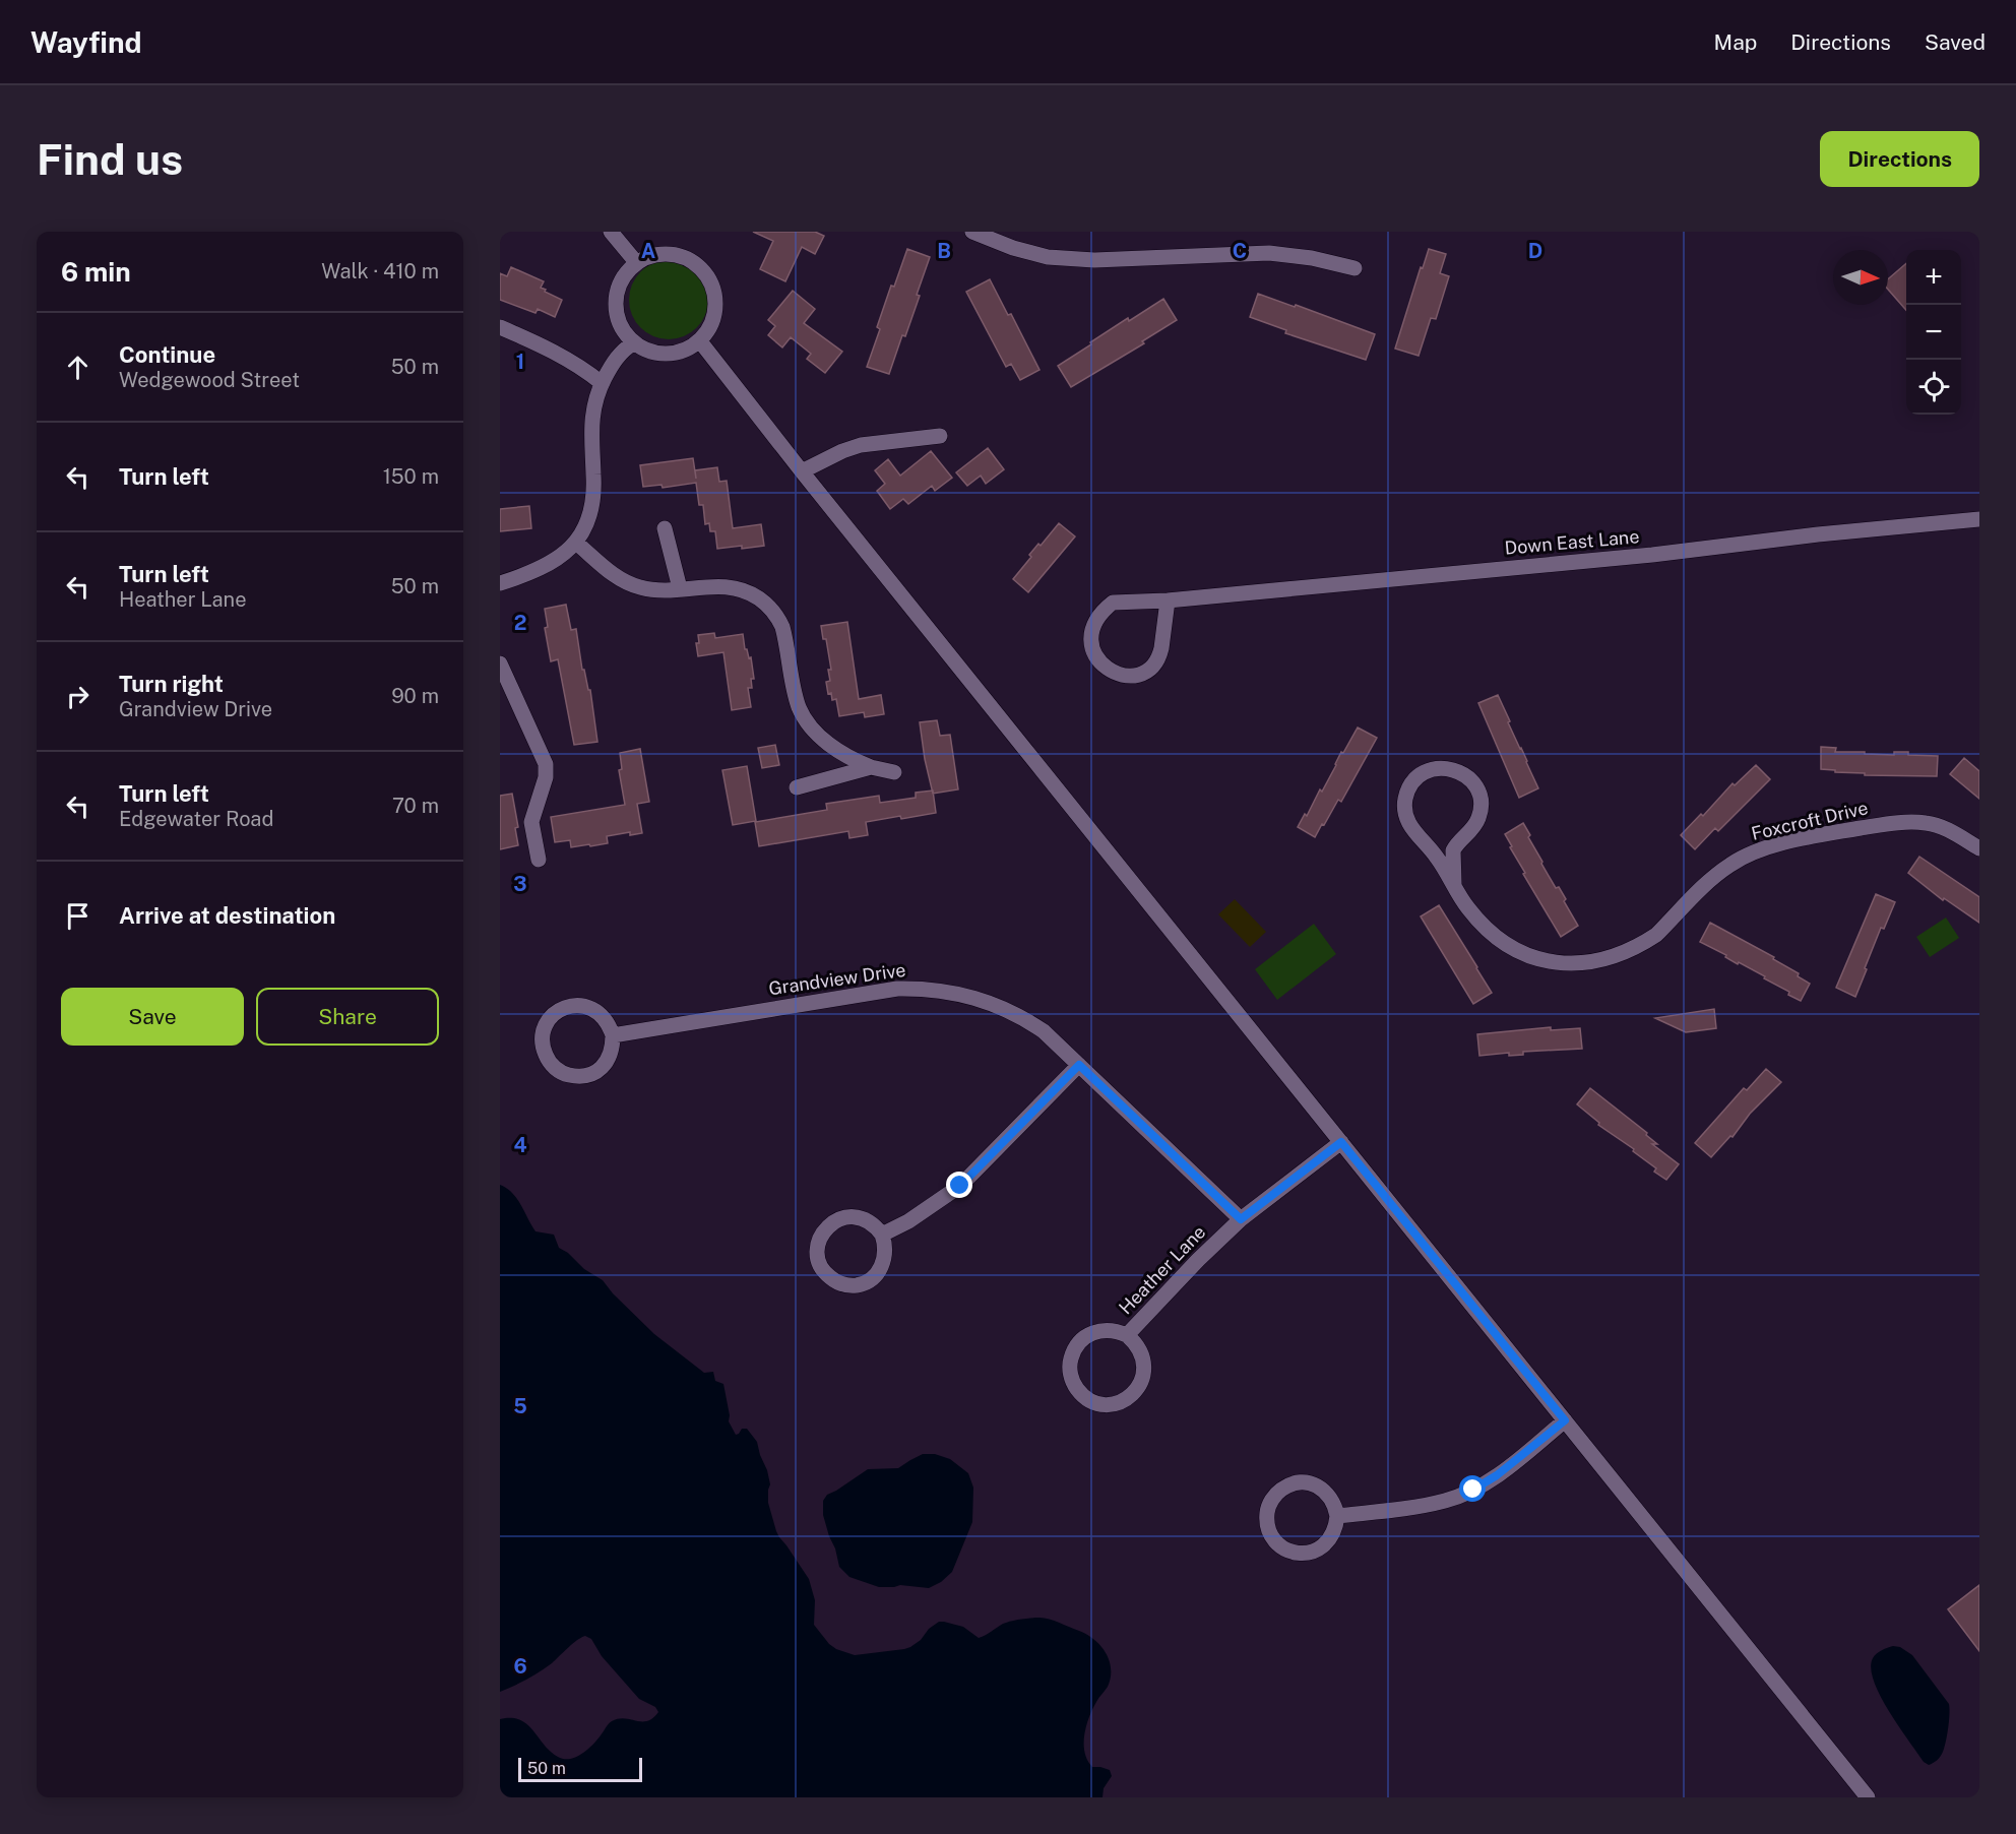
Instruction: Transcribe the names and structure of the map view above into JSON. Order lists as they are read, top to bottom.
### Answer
{
  "streets": {
    "street": [
      "Down East Lane",
      "Foxcroft Drive",
      "Grandview Drive",
      "Heather Lane"
    ]
  },
  "crossings": [
    ["Grandview Drive", "Heather Lane"]
  ],
  "scale_bar": "50 m",
  "north": "right",
  "page": {
    "header": "Wayfind",
    "nav": ["Map", "Directions", "Saved"],
    "buttons": [
      "Directions",
      ["Save", "Share"]
    ],
    "title": "Find us",
    "heading": ["6 min", "Walk · 410 m"],
    "map_buttons": ["+", "−"],
    "list": [
      ["Continue", "Wedgewood Street", "50 m"],
      ["Turn left", "150 m"],
      ["Turn left", "Heather Lane", "50 m"],
      ["Turn right", "Grandview Drive", "90 m"],
      ["Turn left", "Edgewater Road", "70 m"],
      "Arrive at destination"
    ],
    "scale": "50 m"
  },
  "grid": {
    "columns": [
      "A",
      "B",
      "C",
      "D"
    ],
    "rows": [
      "1",
      "2",
      "3",
      "4",
      "5",
      "6"
    ]
  }
}
